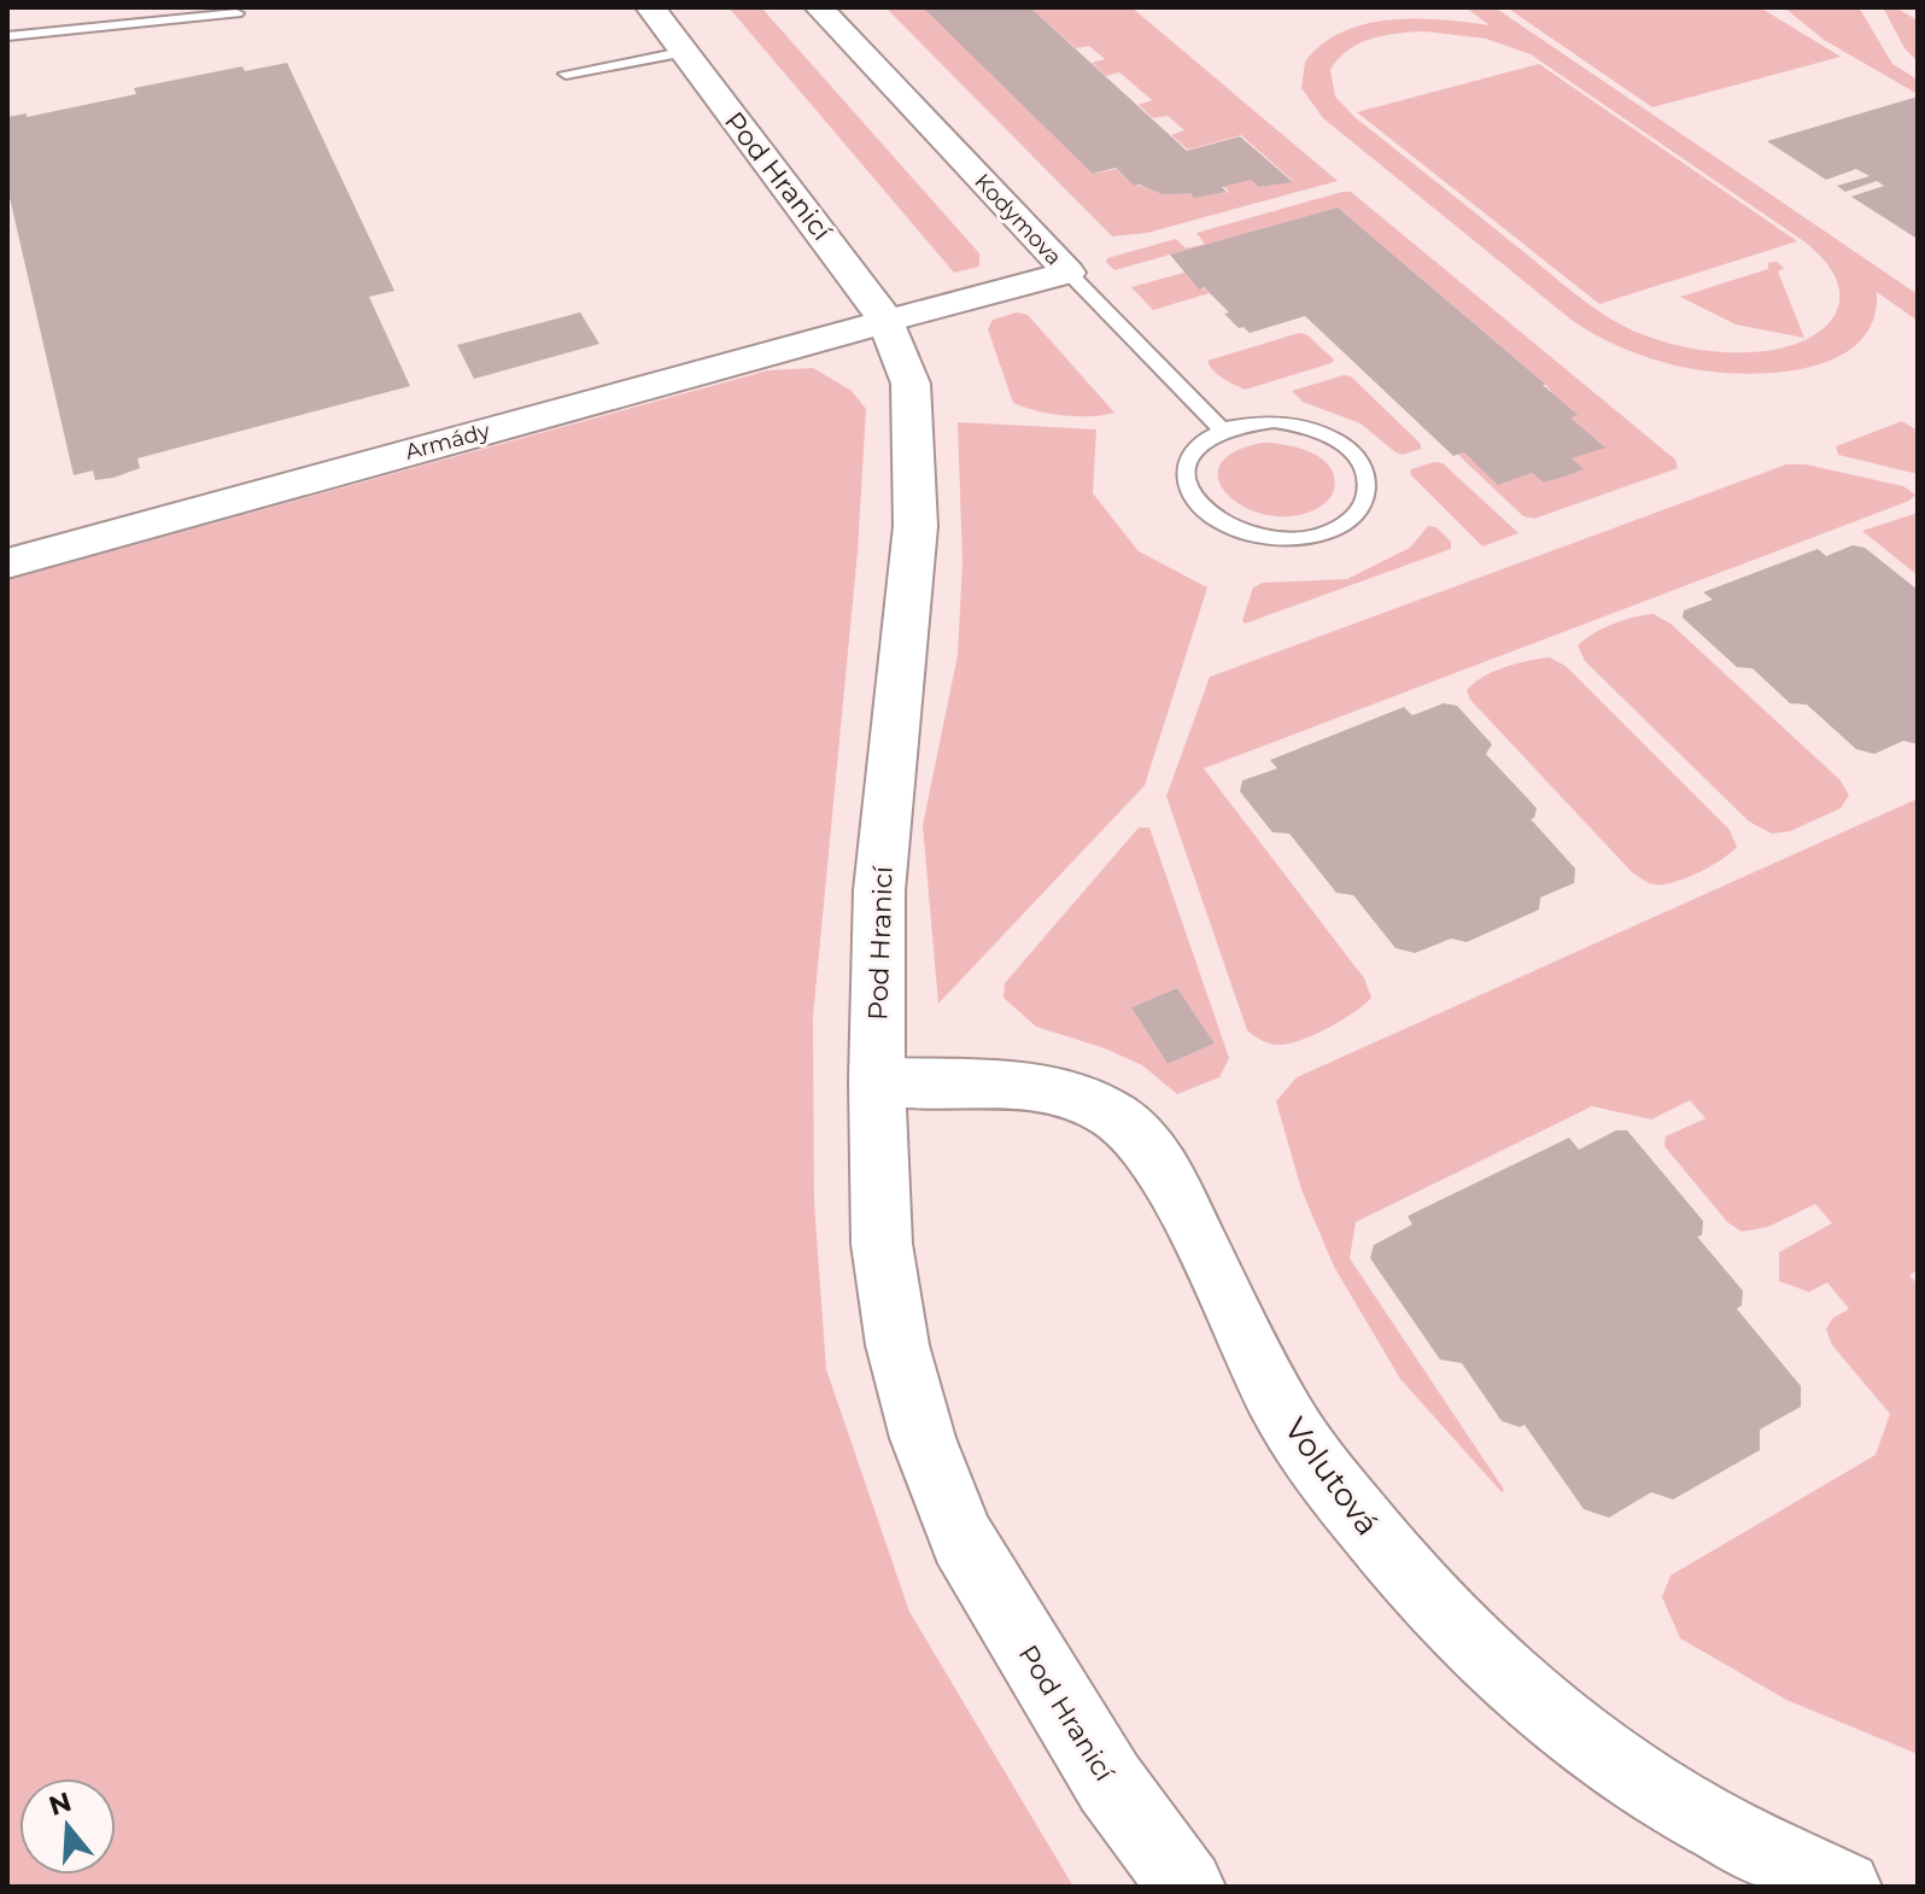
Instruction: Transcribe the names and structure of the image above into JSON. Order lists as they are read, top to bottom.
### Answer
{
  "streets": {
    "street": [
      "Pod Hranicí",
      "Kodymova",
      "Armády",
      "Volutová"
    ]
  },
  "crossings": [
    ["Pod Hranicí", "Armády"],
    ["Pod Hranicí", "Volutová"]
  ],
  "north": "top"
}
